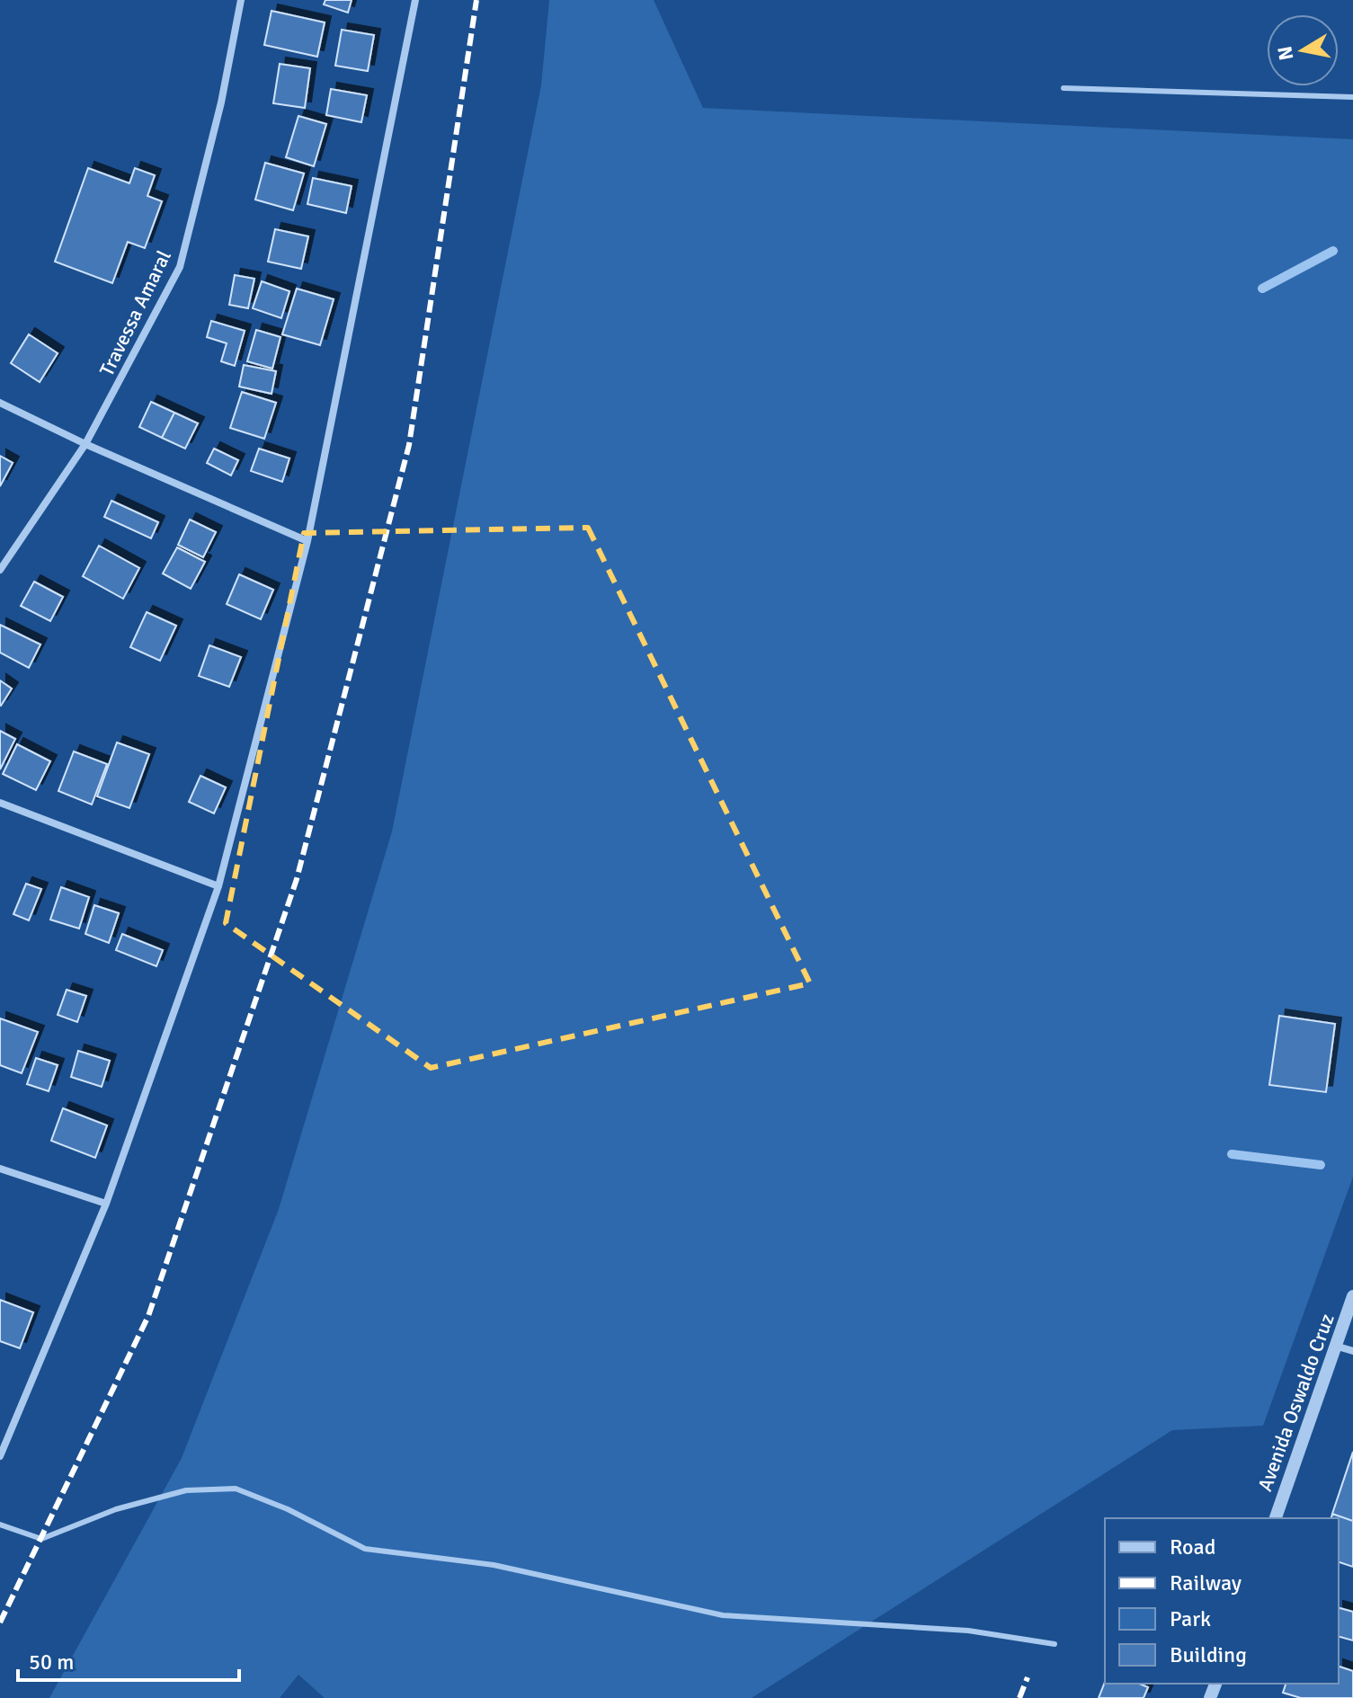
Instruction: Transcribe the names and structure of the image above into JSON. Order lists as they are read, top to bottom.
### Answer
{
  "streets": {
    "street": ["Travessa Amaral", "Avenida Oswaldo Cruz"]
  },
  "legend": [
    "Road",
    "Railway",
    "Park",
    "Building"
  ],
  "scale_bar": "50 m",
  "north": "left"
}
